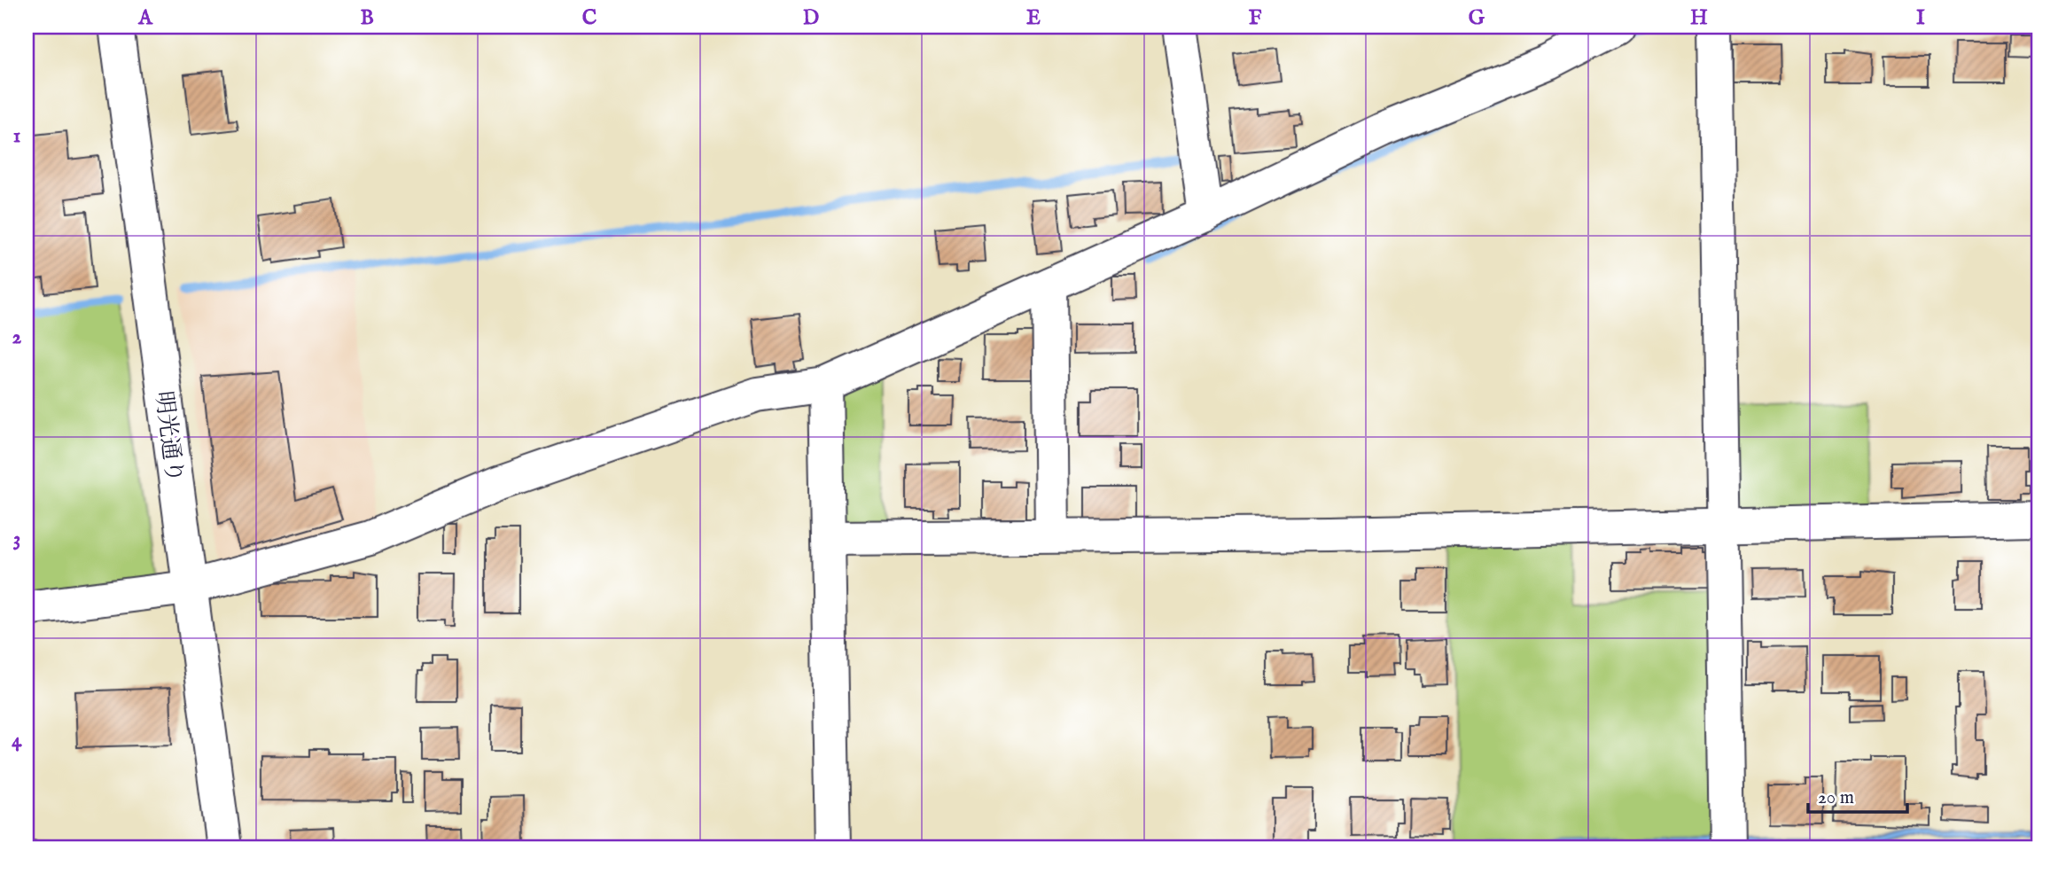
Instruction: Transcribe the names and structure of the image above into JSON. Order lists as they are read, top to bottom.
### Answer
{
  "streets": {
    "street": ["明光通り"]
  },
  "scale_bar": "20 m",
  "grid": {
    "columns": [
      "A",
      "B",
      "C",
      "D",
      "E",
      "F",
      "G",
      "H",
      "I"
    ],
    "rows": [
      "1",
      "2",
      "3",
      "4"
    ]
  }
}
